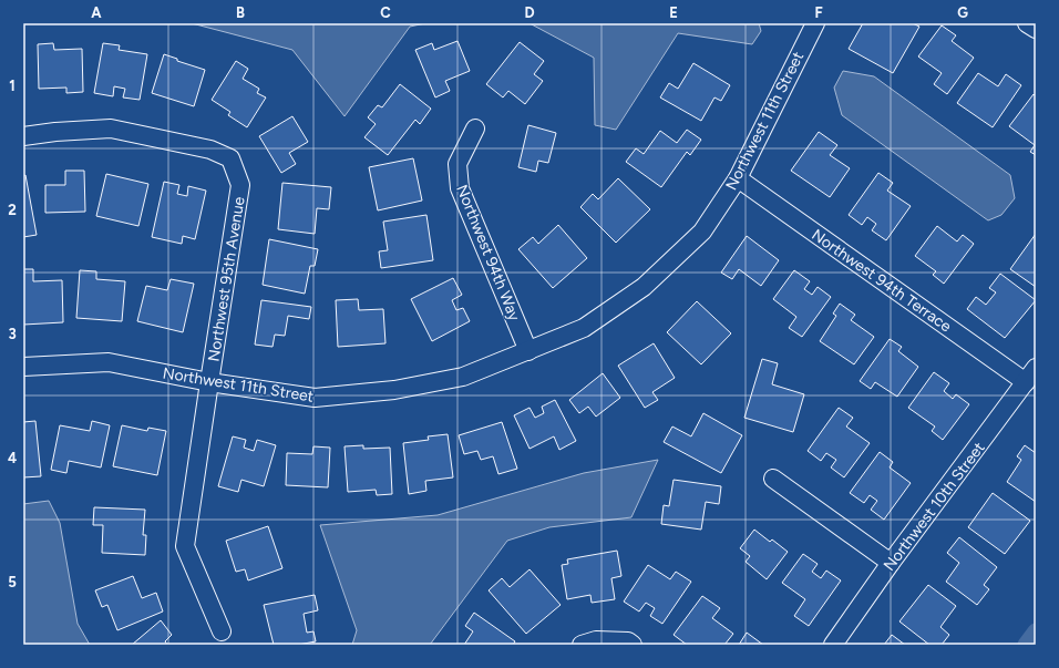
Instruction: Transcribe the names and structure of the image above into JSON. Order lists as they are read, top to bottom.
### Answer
{
  "streets": {
    "street": [
      "Northwest 11th Street",
      "Northwest 94th Way",
      "Northwest 95th Avenue",
      "Northwest 94th Terrace",
      "Northwest 10th Street"
    ]
  },
  "crossings": [
    ["Northwest 11th Street", "Northwest 94th Way"],
    ["Northwest 11th Street", "Northwest 95th Avenue"],
    ["Northwest 11th Street", "Northwest 94th Terrace"],
    ["Northwest 94th Terrace", "Northwest 10th Street"]
  ],
  "grid": {
    "columns": [
      "A",
      "B",
      "C",
      "D",
      "E",
      "F",
      "G"
    ],
    "rows": [
      "1",
      "2",
      "3",
      "4",
      "5"
    ]
  }
}
